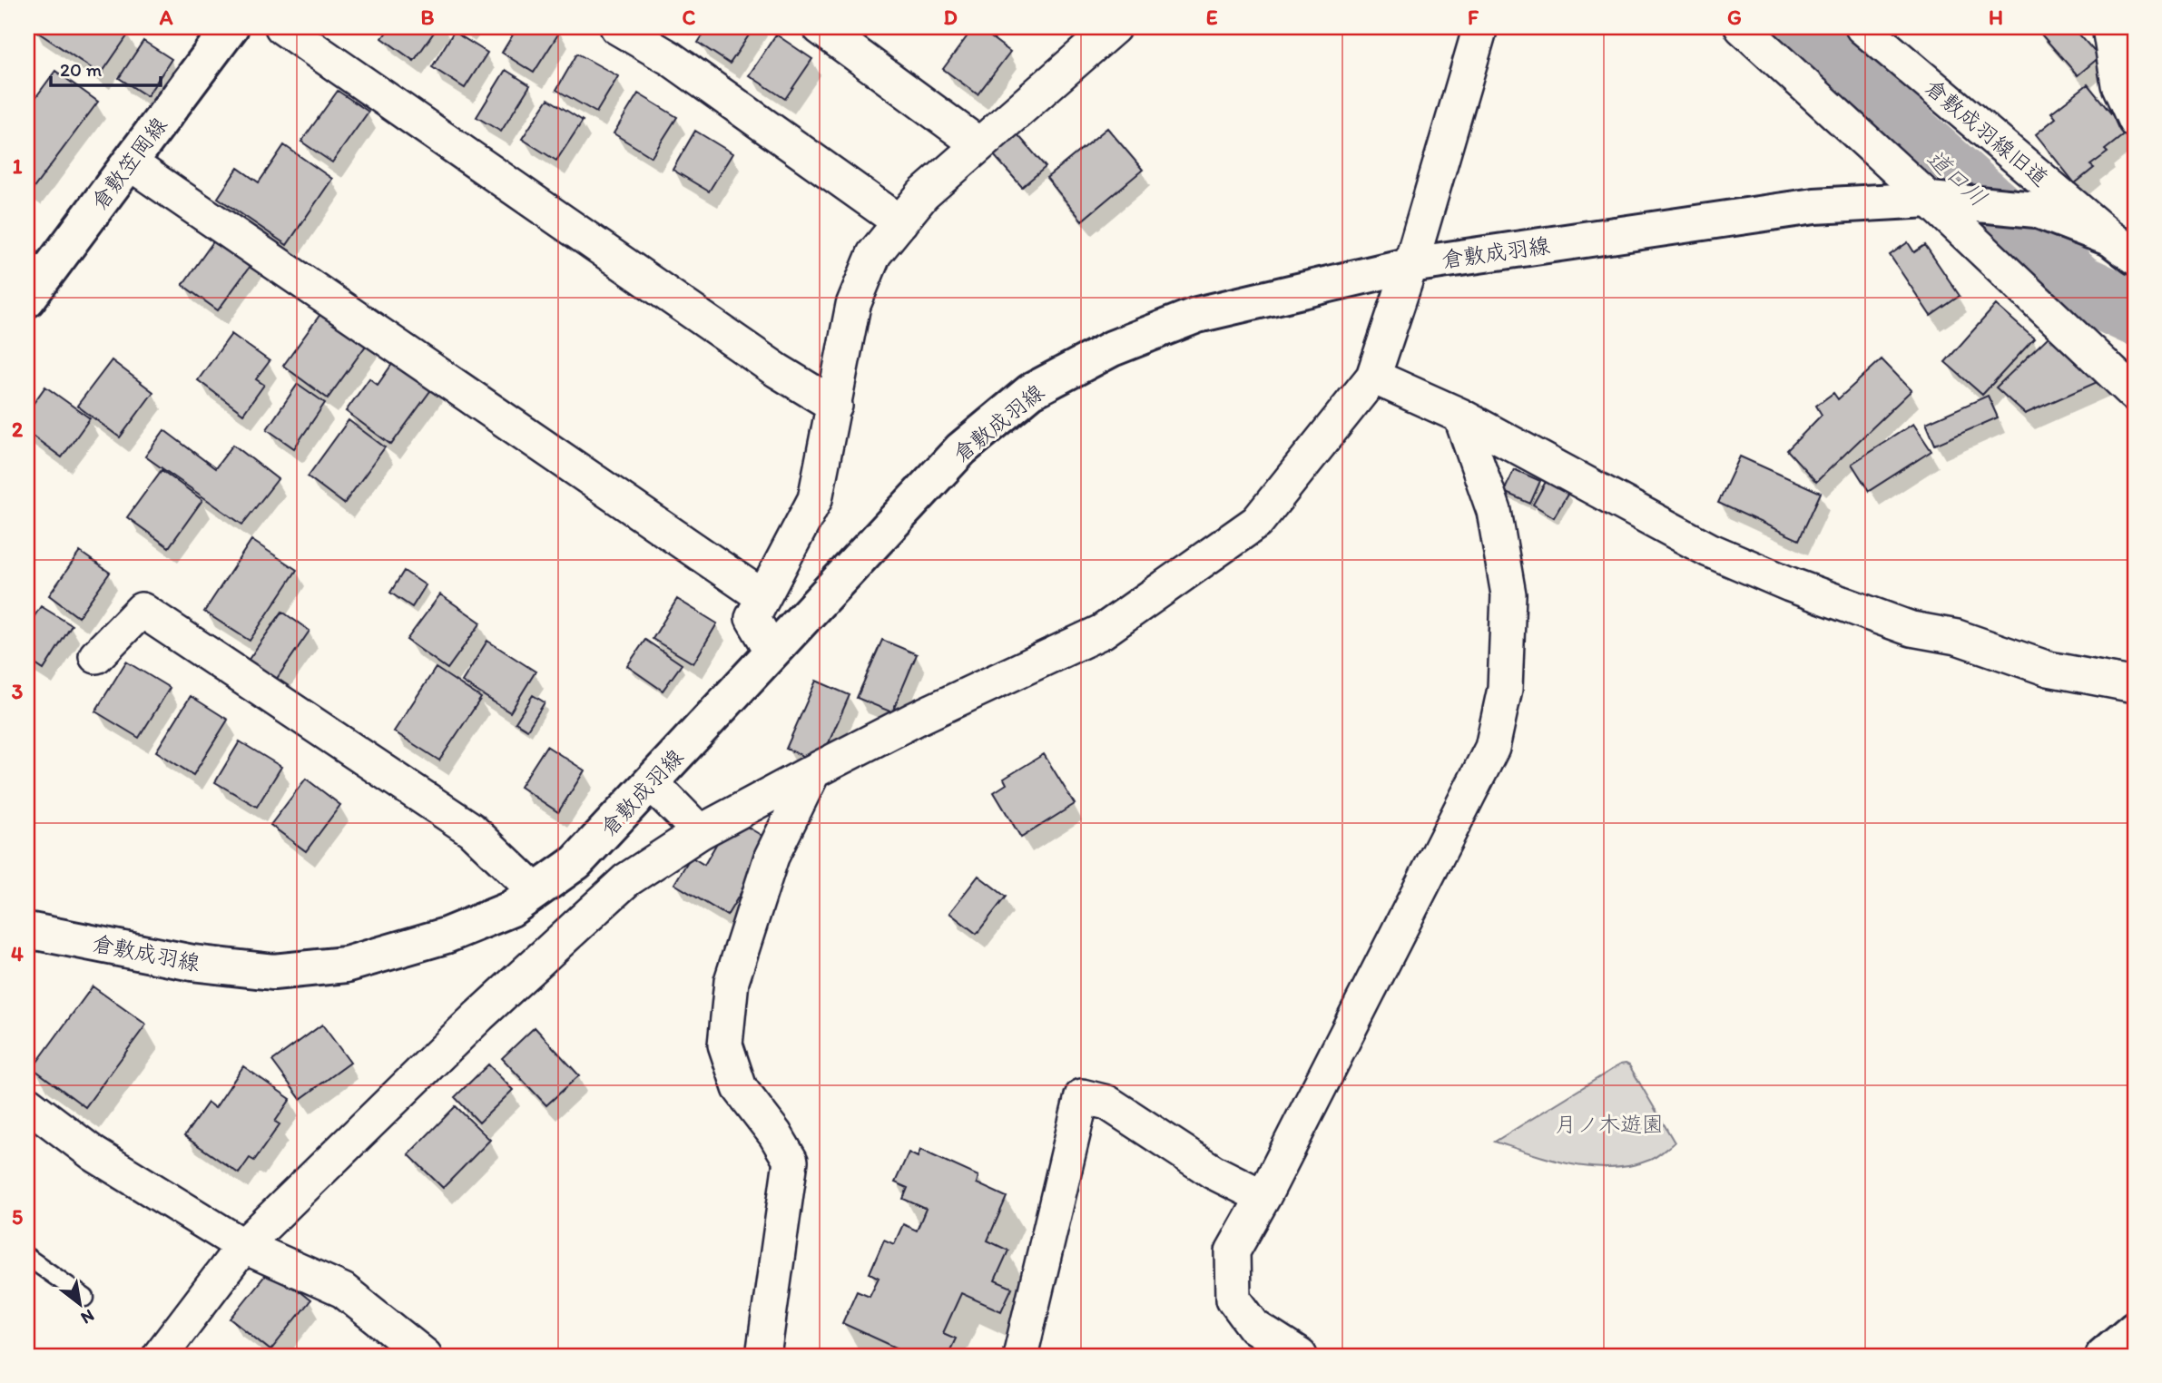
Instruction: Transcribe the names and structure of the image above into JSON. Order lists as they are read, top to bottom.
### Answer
{
  "streets": {
    "main road": ["倉敷笠岡線", "倉敷成羽線"],
    "street": ["倉敷成羽線旧道"]
  },
  "crossings": [
    ["倉敷成羽線旧道", "倉敷成羽線"]
  ],
  "water": ["道口川"],
  "parks": ["月ノ木遊園"],
  "scale_bar": "20 m",
  "north": "bottom right",
  "grid": {
    "columns": [
      "A",
      "B",
      "C",
      "D",
      "E",
      "F",
      "G",
      "H"
    ],
    "rows": [
      "1",
      "2",
      "3",
      "4",
      "5"
    ]
  }
}
